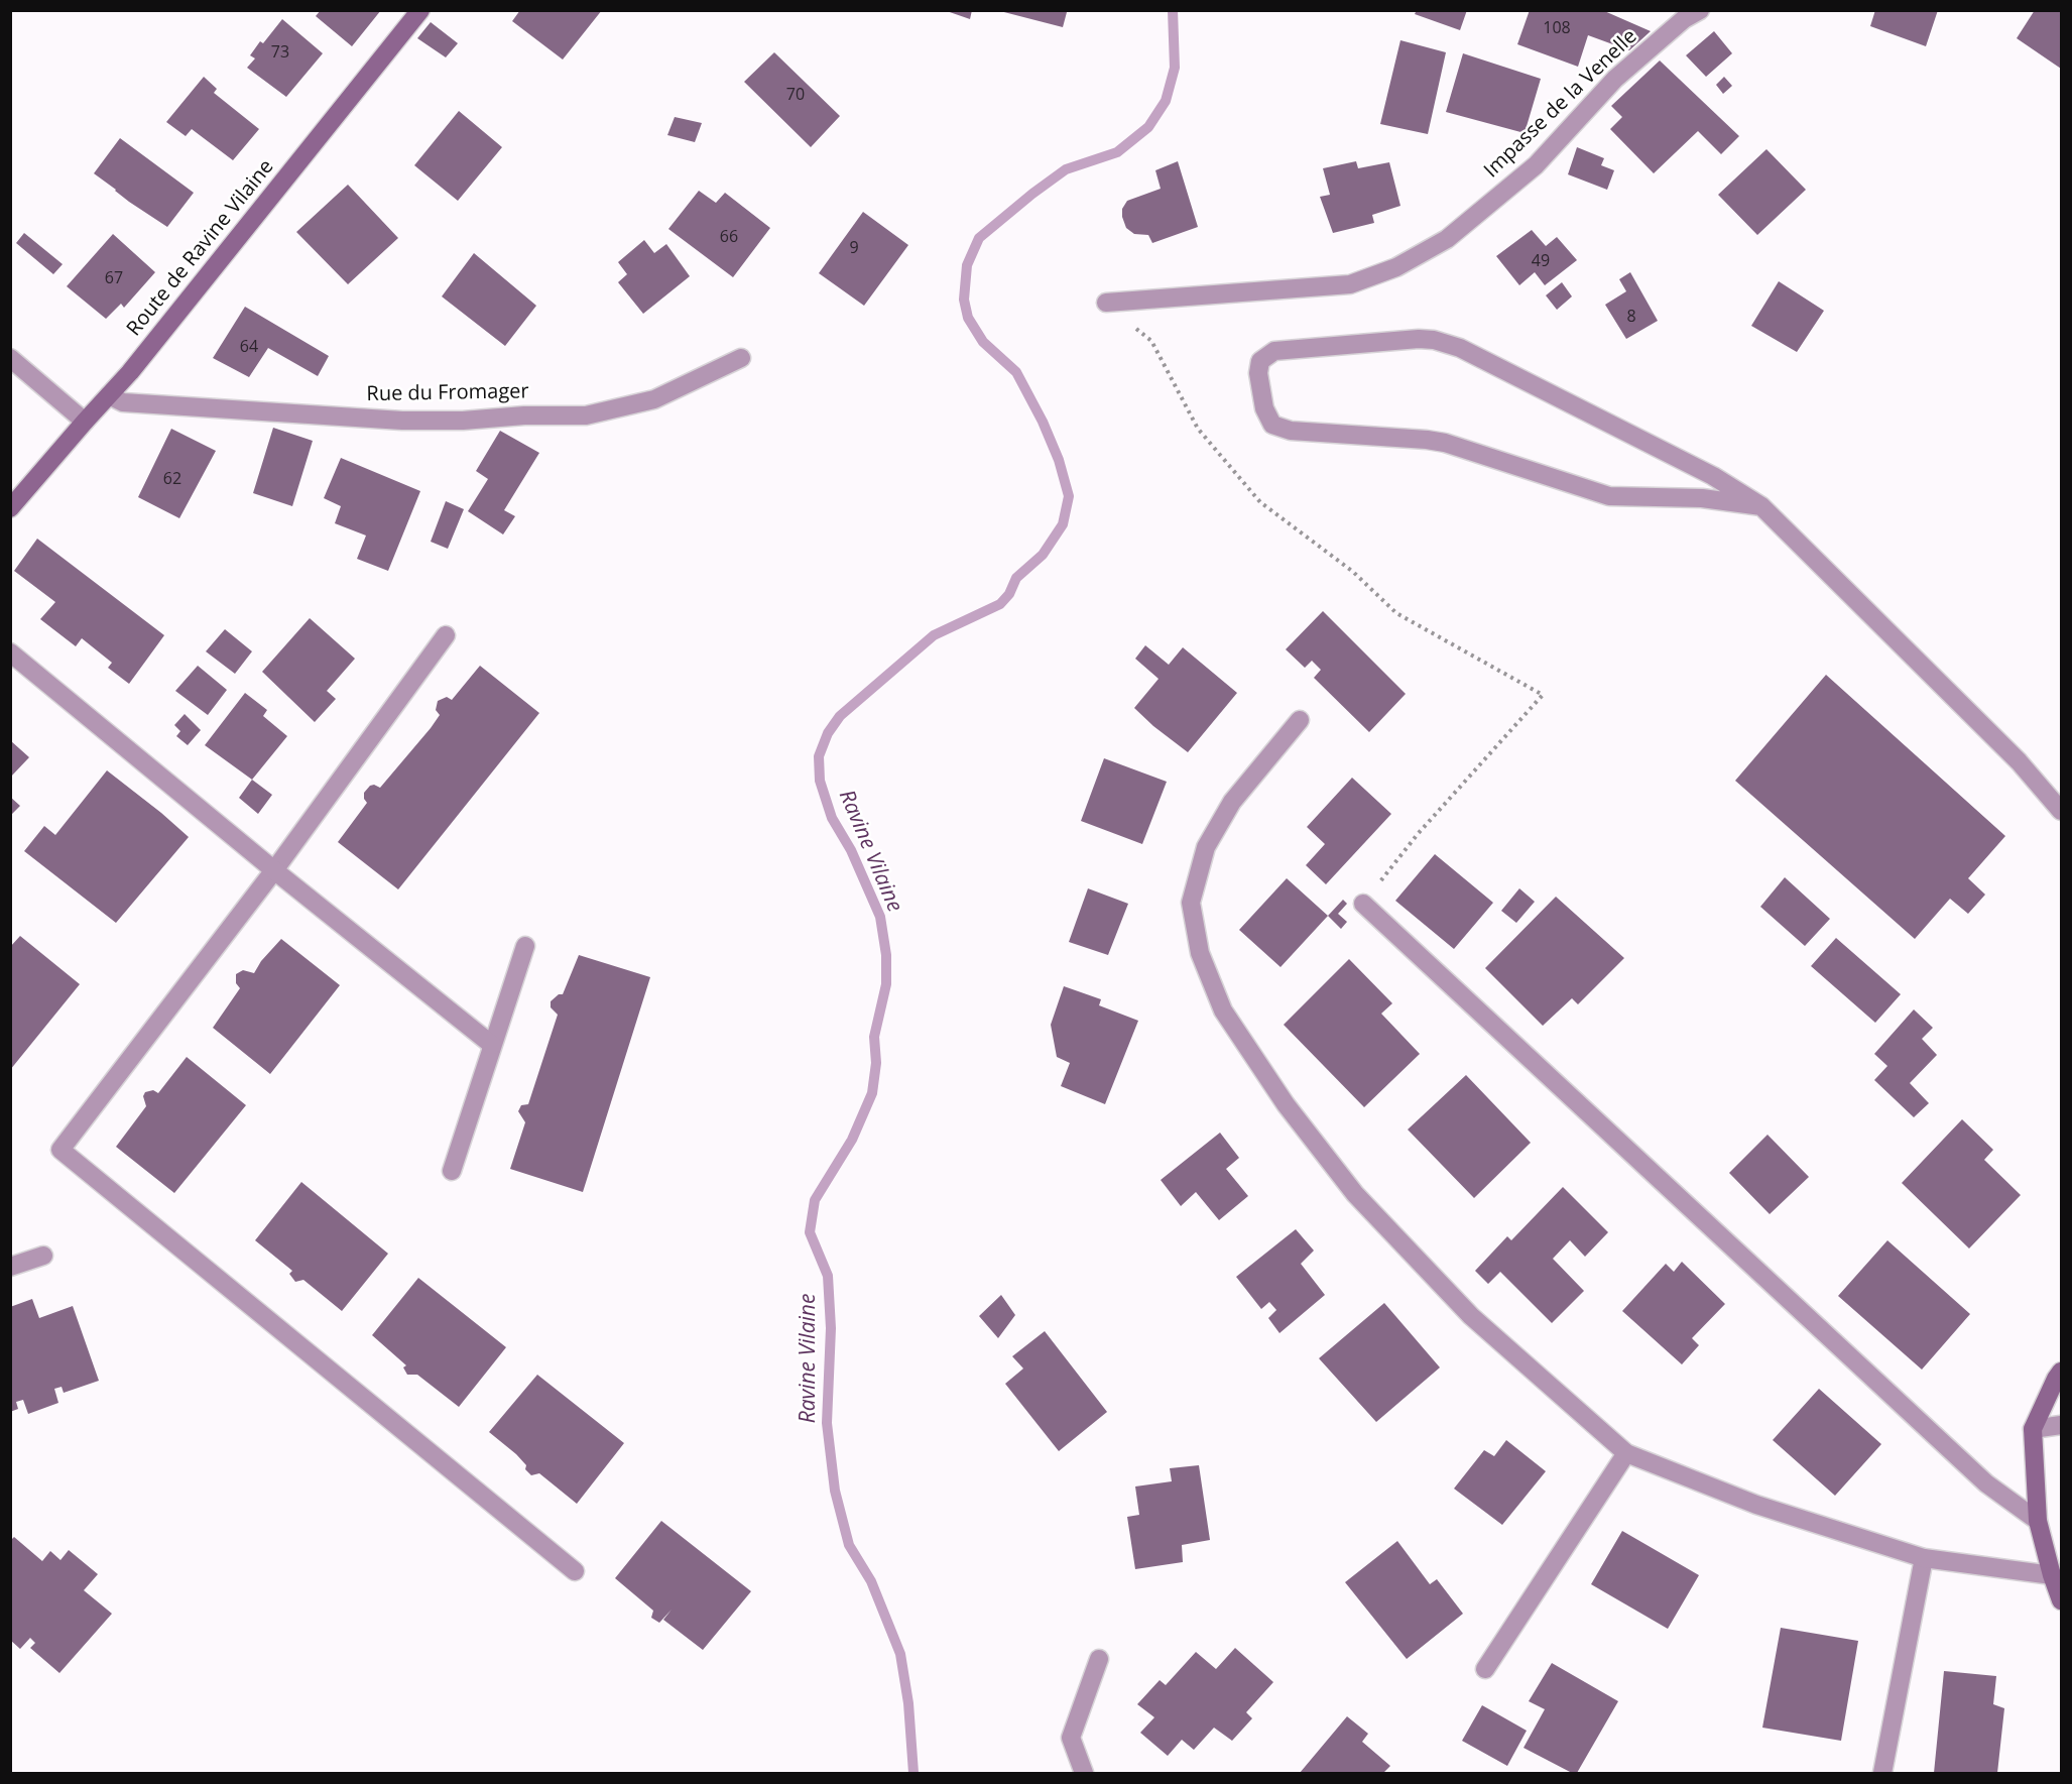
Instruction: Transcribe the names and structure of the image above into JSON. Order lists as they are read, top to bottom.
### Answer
{
  "streets": {
    "main road": ["Route de Ravine Vilaine"],
    "street": ["Impasse de la Venelle", "Rue du Fromager"]
  },
  "crossings": [
    ["Route de Ravine Vilaine", "Rue du Fromager"]
  ],
  "water": ["Ravine Vilaine"],
  "house_numbers": [
    "108",
    "73",
    "70",
    "66",
    "9",
    "49",
    "67",
    "8",
    "64",
    "62"
  ]
}
